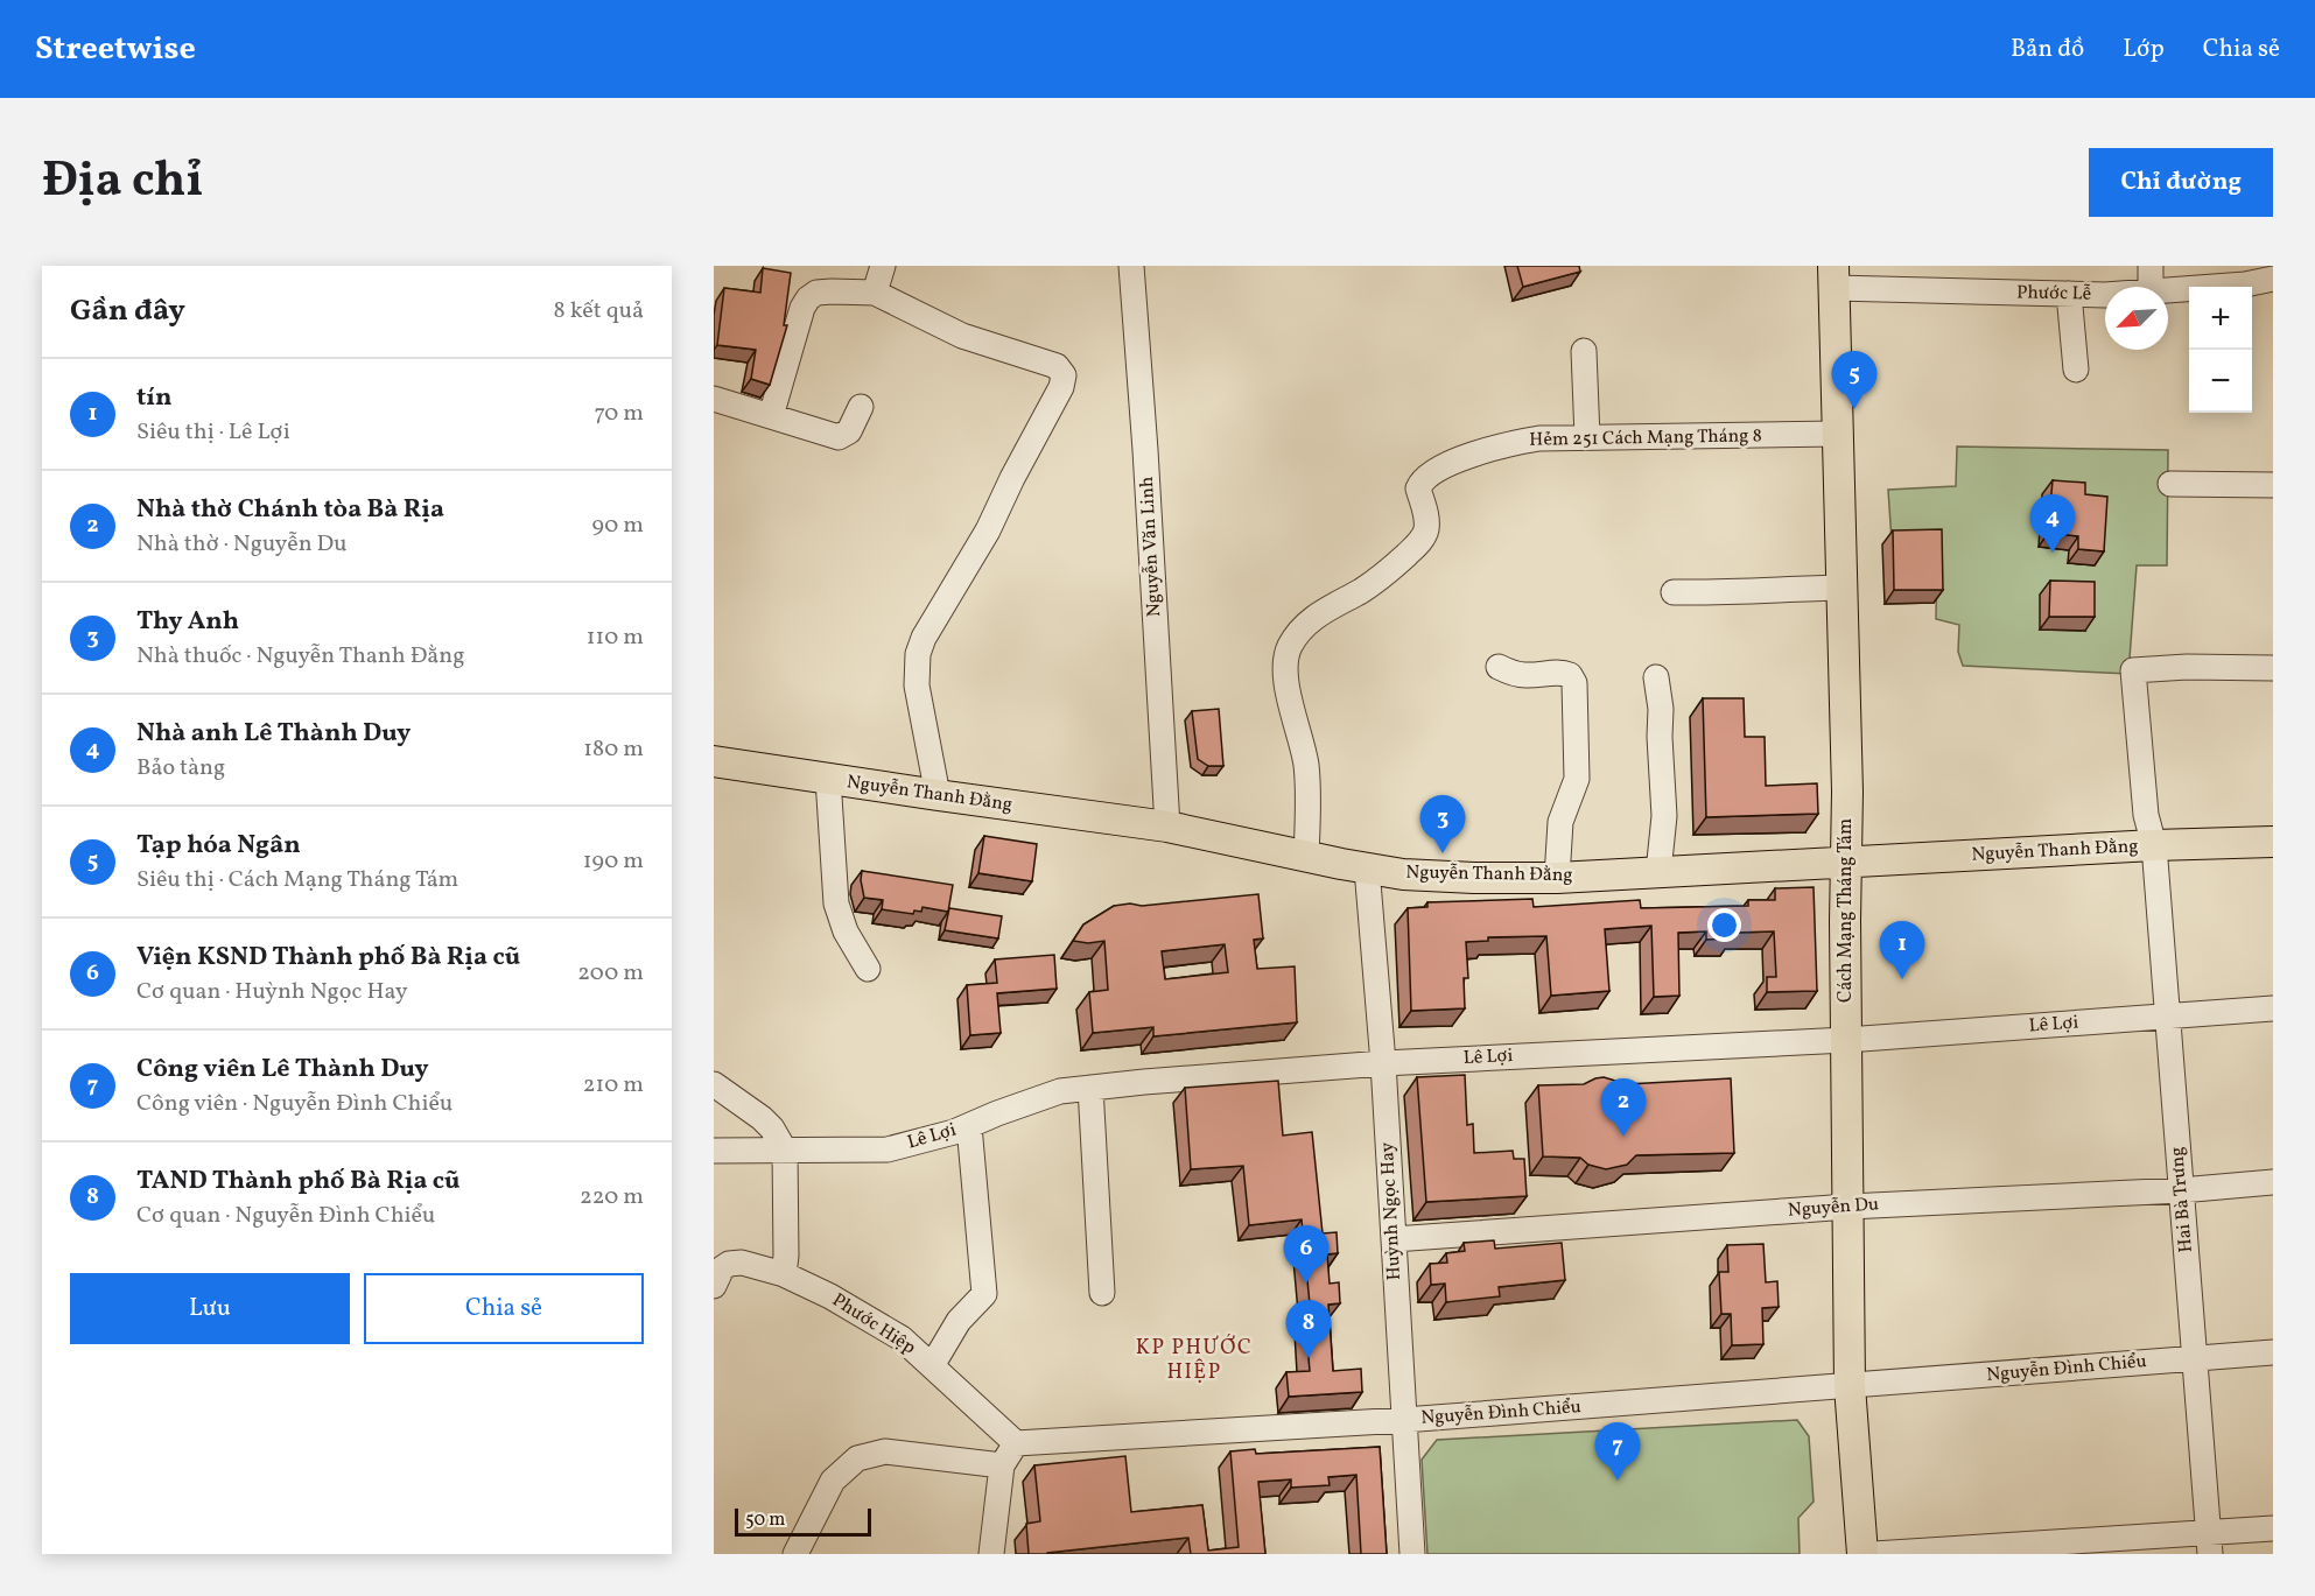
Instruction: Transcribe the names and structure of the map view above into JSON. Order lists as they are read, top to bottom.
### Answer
{
  "streets": {
    "main road": ["Nguyễn Thanh Đằng", "Cách Mạng Tháng Tám"],
    "street": [
      "Phước Lễ",
      "Hẻm 251 Cách Mạng Tháng 8",
      "Nguyễn Văn Linh",
      "Lê Lợi",
      "Hai Bà Trưng",
      "Nguyễn Du",
      "Huỳnh Ngọc Hay",
      "Phước Hiệp",
      "Nguyễn Đình Chiểu"
    ]
  },
  "crossings": [
    ["Phước Lễ", "Cách Mạng Tháng Tám"],
    ["Hẻm 251 Cách Mạng Tháng 8", "Nguyễn Thanh Đằng"],
    ["Hẻm 251 Cách Mạng Tháng 8", "Cách Mạng Tháng Tám"],
    ["Nguyễn Văn Linh", "Nguyễn Thanh Đằng"],
    ["Nguyễn Thanh Đằng", "Cách Mạng Tháng Tám"],
    ["Nguyễn Thanh Đằng", "Hai Bà Trưng"],
    ["Nguyễn Thanh Đằng", "Huỳnh Ngọc Hay"],
    ["Cách Mạng Tháng Tám", "Lê Lợi"],
    ["Cách Mạng Tháng Tám", "Nguyễn Du"],
    ["Cách Mạng Tháng Tám", "Nguyễn Đình Chiểu"],
    ["Lê Lợi", "Hai Bà Trưng"],
    ["Lê Lợi", "Huỳnh Ngọc Hay"],
    ["Hai Bà Trưng", "Nguyễn Du"],
    ["Hai Bà Trưng", "Nguyễn Đình Chiểu"],
    ["Nguyễn Du", "Huỳnh Ngọc Hay"],
    ["Huỳnh Ngọc Hay", "Nguyễn Đình Chiểu"],
    ["Phước Hiệp", "Nguyễn Đình Chiểu"]
  ],
  "districts": ["KP PHƯỚC HIỆP"],
  "scale_bar": "50 m",
  "north": "bottom left",
  "page": {
    "header": "Streetwise",
    "nav": ["Bản đồ", "Lớp", "Chia sẻ"],
    "title": "Địa chỉ",
    "buttons": [
      "Chỉ đường",
      ["Lưu", "Chia sẻ"]
    ],
    "heading": ["Gần đây", "8 kết quả"],
    "map_buttons": ["+", "−"],
    "pins": [
      "5",
      "4",
      "3",
      "1",
      "2",
      "6",
      "8",
      "7"
    ],
    "list": [
      {
        "mark": "1",
        "name": "tín",
        "note": "Siêu thị · Lê Lợi",
        "value": "70 m"
      },
      {
        "mark": "2",
        "name": "Nhà thờ Chánh tòa Bà Rịa",
        "note": "Nhà thờ · Nguyễn Du",
        "value": "90 m"
      },
      {
        "mark": "3",
        "name": "Thy Anh",
        "note": "Nhà thuốc · Nguyễn Thanh Đằng",
        "value": "110 m"
      },
      {
        "mark": "4",
        "name": "Nhà anh Lê Thành Duy",
        "note": "Bảo tàng",
        "value": "180 m"
      },
      {
        "mark": "5",
        "name": "Tạp hóa Ngân",
        "note": "Siêu thị · Cách Mạng Tháng Tám",
        "value": "190 m"
      },
      {
        "mark": "6",
        "name": "Viện KSND Thành phố Bà Rịa cũ",
        "note": "Cơ quan · Huỳnh Ngọc Hay",
        "value": "200 m"
      },
      {
        "mark": "7",
        "name": "Công viên Lê Thành Duy",
        "note": "Công viên · Nguyễn Đình Chiểu",
        "value": "210 m"
      },
      {
        "mark": "8",
        "name": "TAND Thành phố Bà Rịa cũ",
        "note": "Cơ quan · Nguyễn Đình Chiểu",
        "value": "220 m"
      }
    ],
    "scale": "50 m"
  }
}
